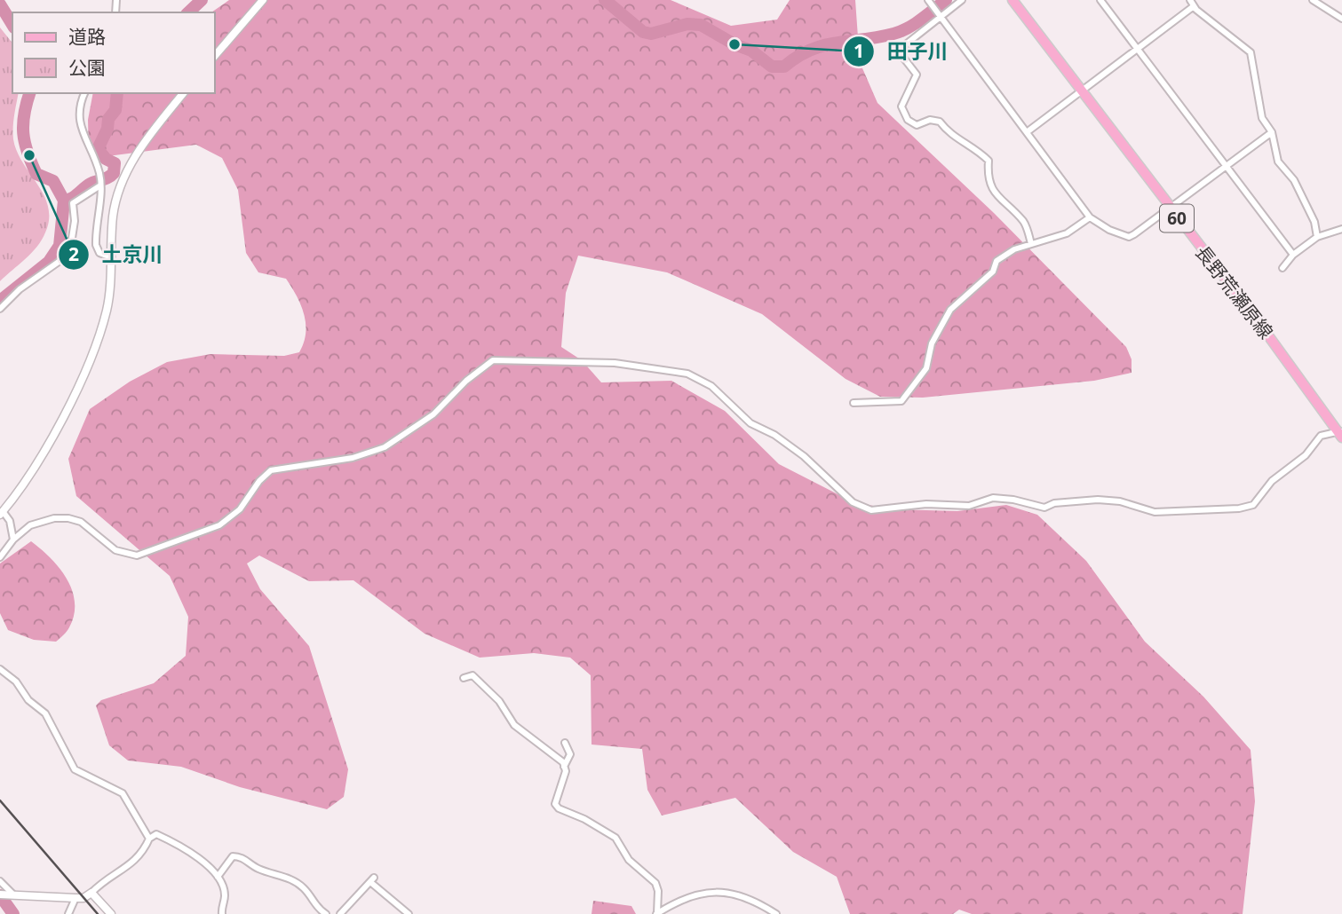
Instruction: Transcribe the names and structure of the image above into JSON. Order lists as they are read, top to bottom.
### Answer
{
  "streets": {
    "main road": ["60", "長野荒瀬原線"]
  },
  "places": ["田子川", "土京川"],
  "legend": ["道路", "公園"]
}
